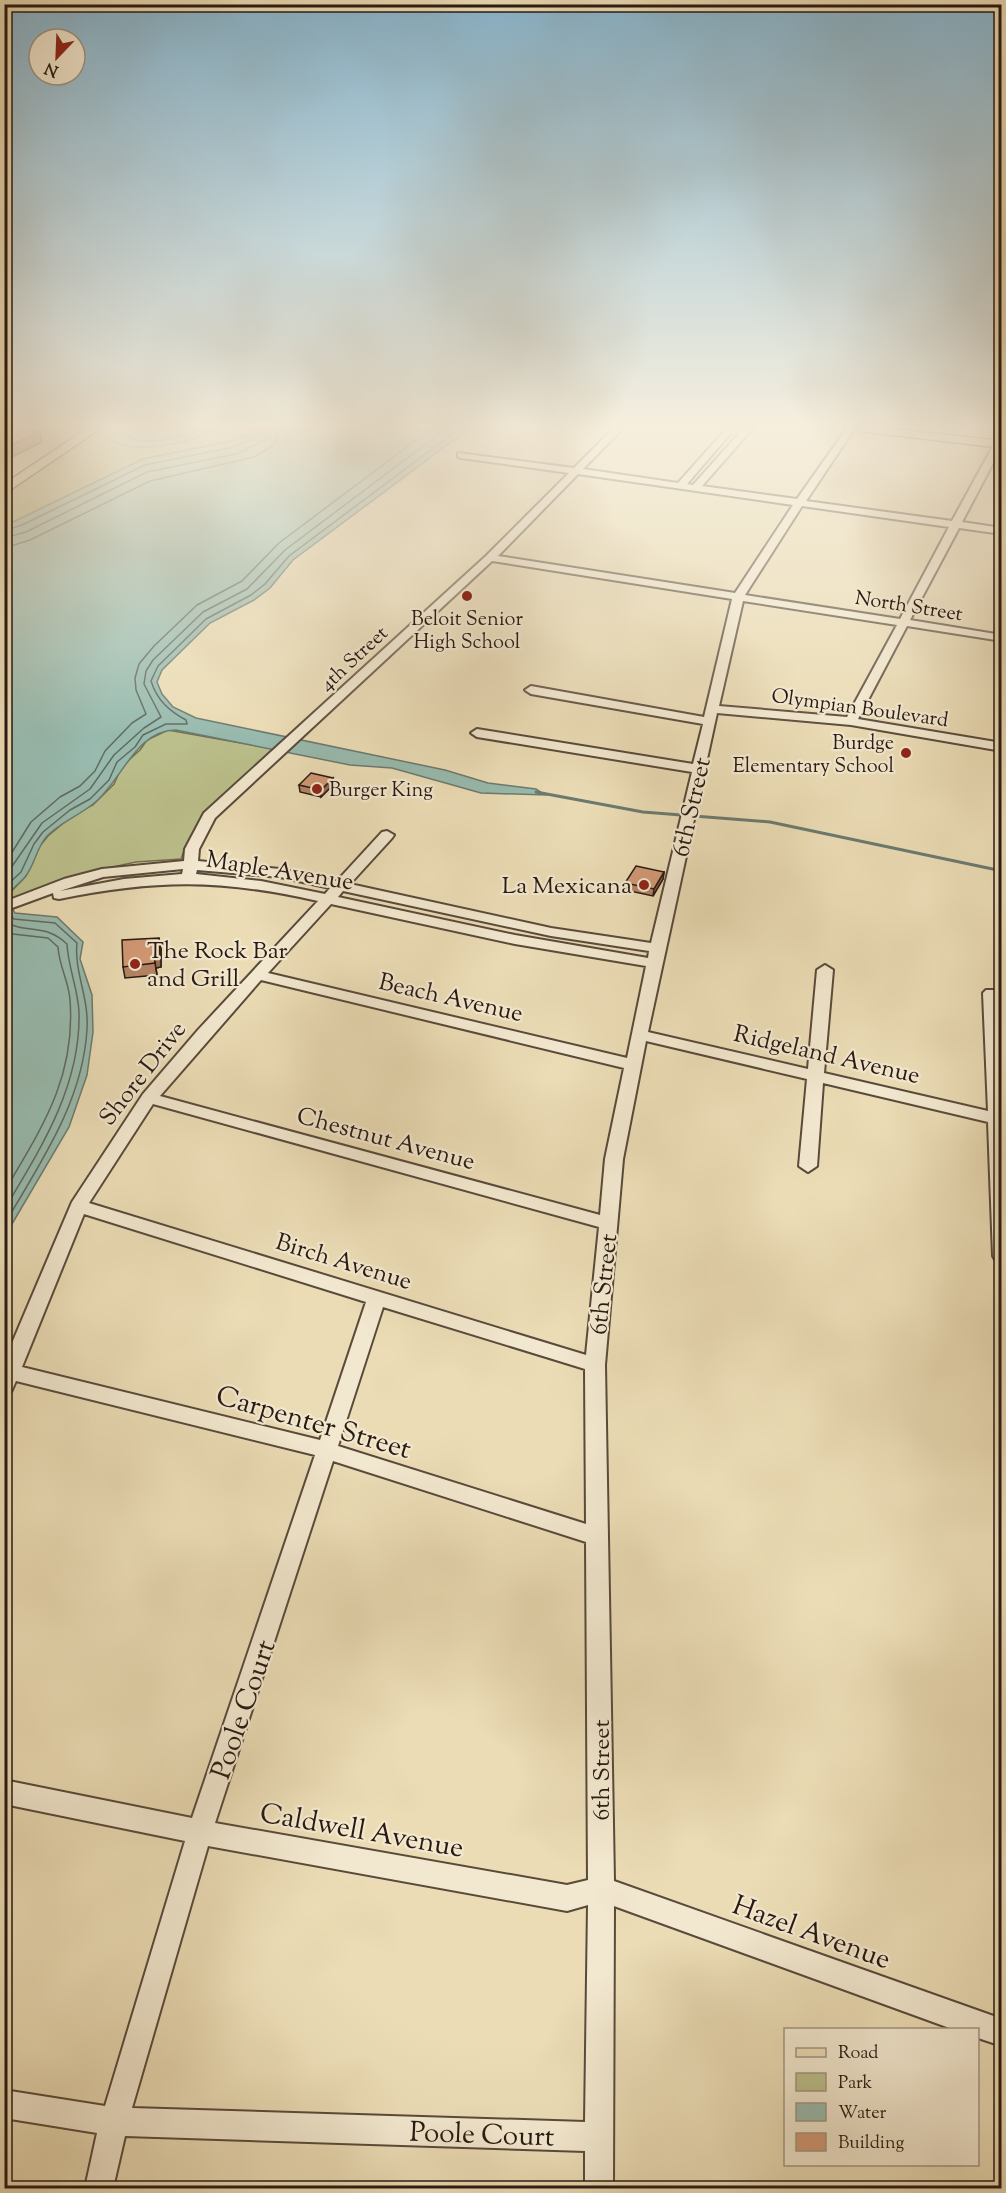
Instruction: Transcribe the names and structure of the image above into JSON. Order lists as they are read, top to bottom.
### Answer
{
  "streets": {
    "street": [
      "North Street",
      "4th Street",
      "Olympian Boulevard",
      "6th Street",
      "Maple Avenue",
      "Beach Avenue",
      "Ridgeland Avenue",
      "Shore Drive",
      "Chestnut Avenue",
      "Birch Avenue",
      "Carpenter Street",
      "Poole Court",
      "Caldwell Avenue",
      "Hazel Avenue"
    ]
  },
  "crossings": [
    ["North Street", "4th Street"],
    ["North Street", "6th Street"],
    ["4th Street", "Maple Avenue"],
    ["Olympian Boulevard", "6th Street"],
    ["6th Street", "Maple Avenue"],
    ["6th Street", "Beach Avenue"],
    ["6th Street", "Ridgeland Avenue"],
    ["6th Street", "Chestnut Avenue"],
    ["6th Street", "Birch Avenue"],
    ["6th Street", "Carpenter Street"],
    ["6th Street", "Poole Court"],
    ["6th Street", "Caldwell Avenue"],
    ["6th Street", "Hazel Avenue"],
    ["Maple Avenue", "Shore Drive"],
    ["Beach Avenue", "Shore Drive"],
    ["Shore Drive", "Chestnut Avenue"],
    ["Shore Drive", "Birch Avenue"],
    ["Shore Drive", "Carpenter Street"],
    ["Birch Avenue", "Poole Court"],
    ["Carpenter Street", "Poole Court"],
    ["Poole Court", "Caldwell Avenue"],
    ["Caldwell Avenue", "Hazel Avenue"]
  ],
  "places": [
    "Beloit Senior High School",
    "Burdge Elementary School",
    "Burger King",
    "La Mexicana",
    "The Rock Bar and Grill"
  ],
  "legend": [
    "Road",
    "Park",
    "Water",
    "Building"
  ],
  "north": "bottom left"
}
